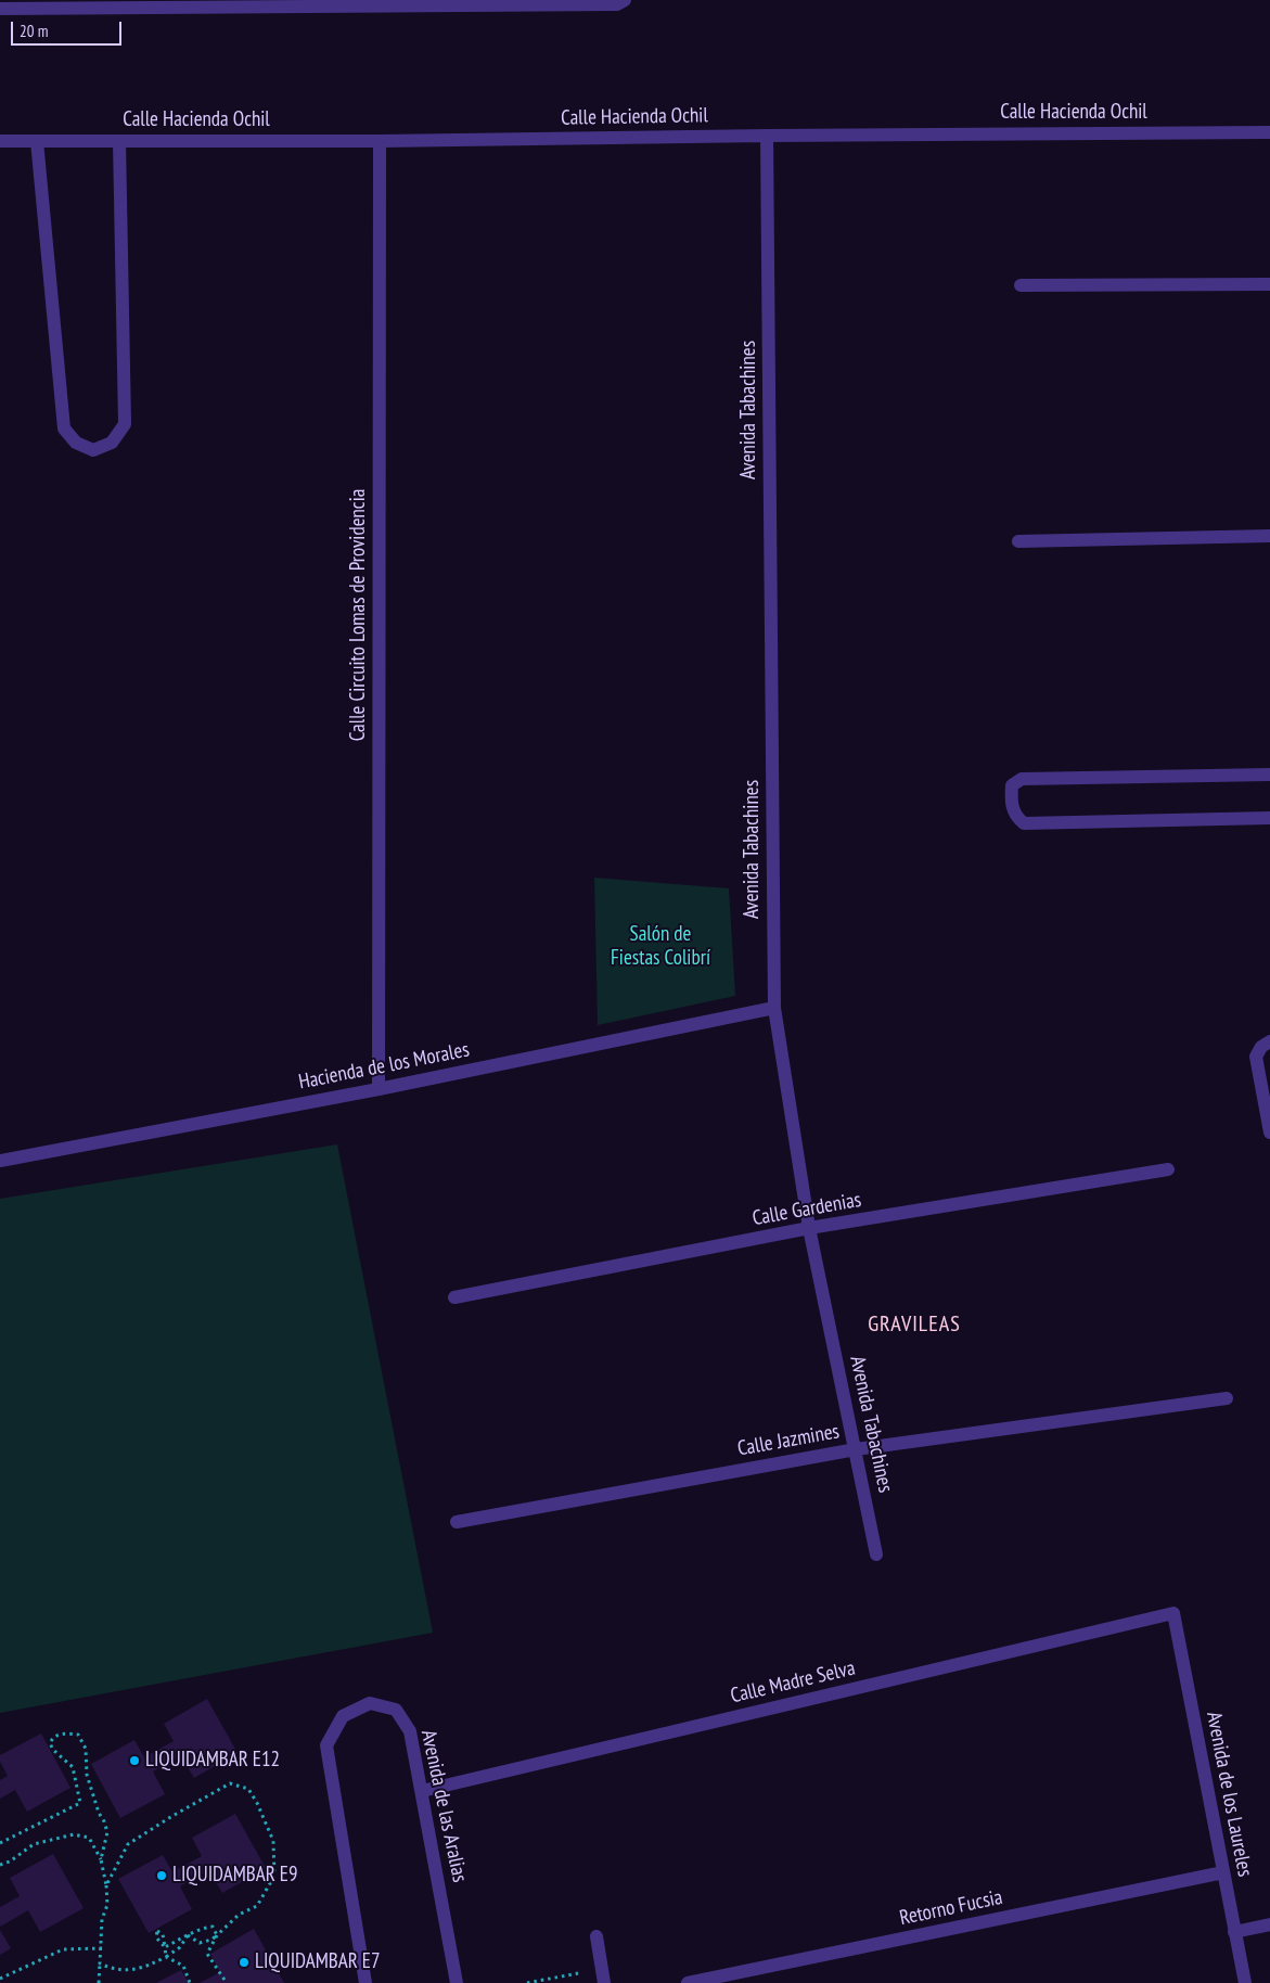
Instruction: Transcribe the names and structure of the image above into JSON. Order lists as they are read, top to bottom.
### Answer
{
  "streets": {
    "street": [
      "Calle Hacienda Ochil",
      "Avenida Tabachines",
      "Calle Circuito Lomas de Providencia",
      "Hacienda de los Morales",
      "Calle Gardenias",
      "Calle Jazmines",
      "Calle Madre Selva",
      "Avenida de los Laureles",
      "Avenida de las Aralias",
      "Retorno Fucsia"
    ]
  },
  "crossings": [
    ["Calle Hacienda Ochil", "Avenida Tabachines"],
    ["Calle Hacienda Ochil", "Calle Circuito Lomas de Providencia"],
    ["Avenida Tabachines", "Hacienda de los Morales"],
    ["Avenida Tabachines", "Calle Gardenias"],
    ["Avenida Tabachines", "Calle Jazmines"],
    ["Calle Circuito Lomas de Providencia", "Hacienda de los Morales"],
    ["Calle Madre Selva", "Avenida de los Laureles"],
    ["Calle Madre Selva", "Avenida de las Aralias"],
    ["Avenida de los Laureles", "Retorno Fucsia"]
  ],
  "districts": ["GRAVILEAS"],
  "parks": ["Salón de Fiestas Colibrí"],
  "places": ["LIQUIDAMBAR E12", "LIQUIDAMBAR E9", "LIQUIDAMBAR E7"],
  "scale_bar": "20 m"
}
